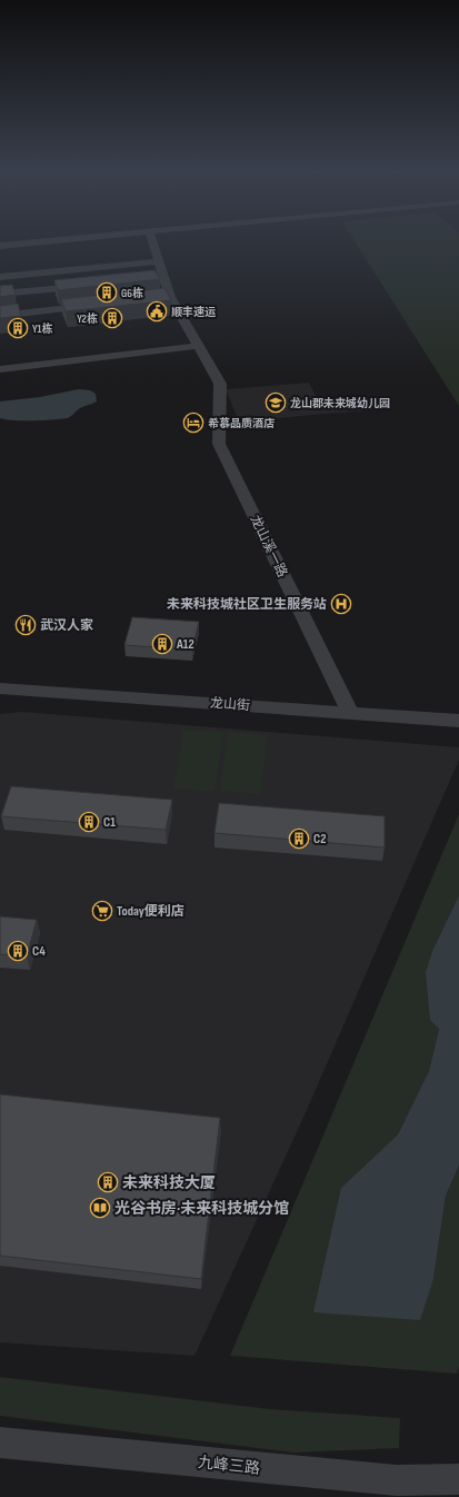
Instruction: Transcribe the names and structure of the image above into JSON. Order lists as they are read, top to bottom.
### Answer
{
  "streets": {
    "street": ["龙山溪一路", "龙山街", "九峰三路"]
  },
  "crossings": [
    ["龙山溪一路", "龙山街"]
  ],
  "places": {
    "building": [
      "G6栋",
      "Y2栋",
      "Y1栋",
      "A12",
      "C1",
      "C2",
      "C4",
      "未来科技大厦"
    ],
    "public building": ["顺丰速运"],
    "school or university": ["龙山郡未来城幼儿园"],
    "hotel": ["希慕品质酒店"],
    "hospital": ["未来科技城社区卫生服务站"],
    "restaurant": ["武汉人家"],
    "supermarket": ["Today便利店"],
    "library": ["光谷书房·未来科技城分馆"]
  }
}
